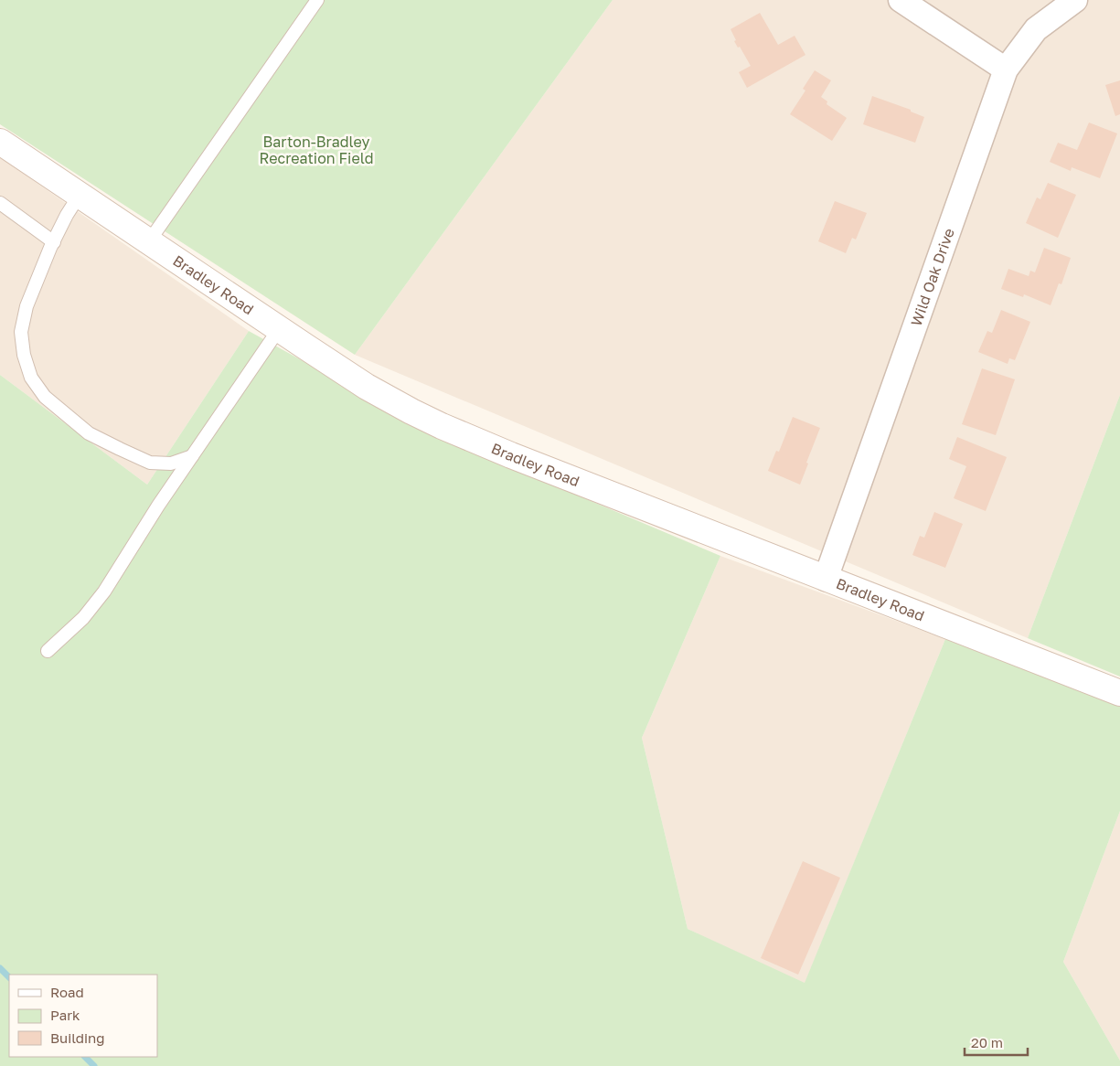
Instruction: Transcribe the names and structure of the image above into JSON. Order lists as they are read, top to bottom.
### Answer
{
  "streets": {
    "street": ["Wild Oak Drive", "Bradley Road"]
  },
  "crossings": [
    ["Wild Oak Drive", "Bradley Road"]
  ],
  "parks": ["Barton-Bradley Recreation Field"],
  "legend": ["Road", "Park", "Building"],
  "scale_bar": "20 m"
}
